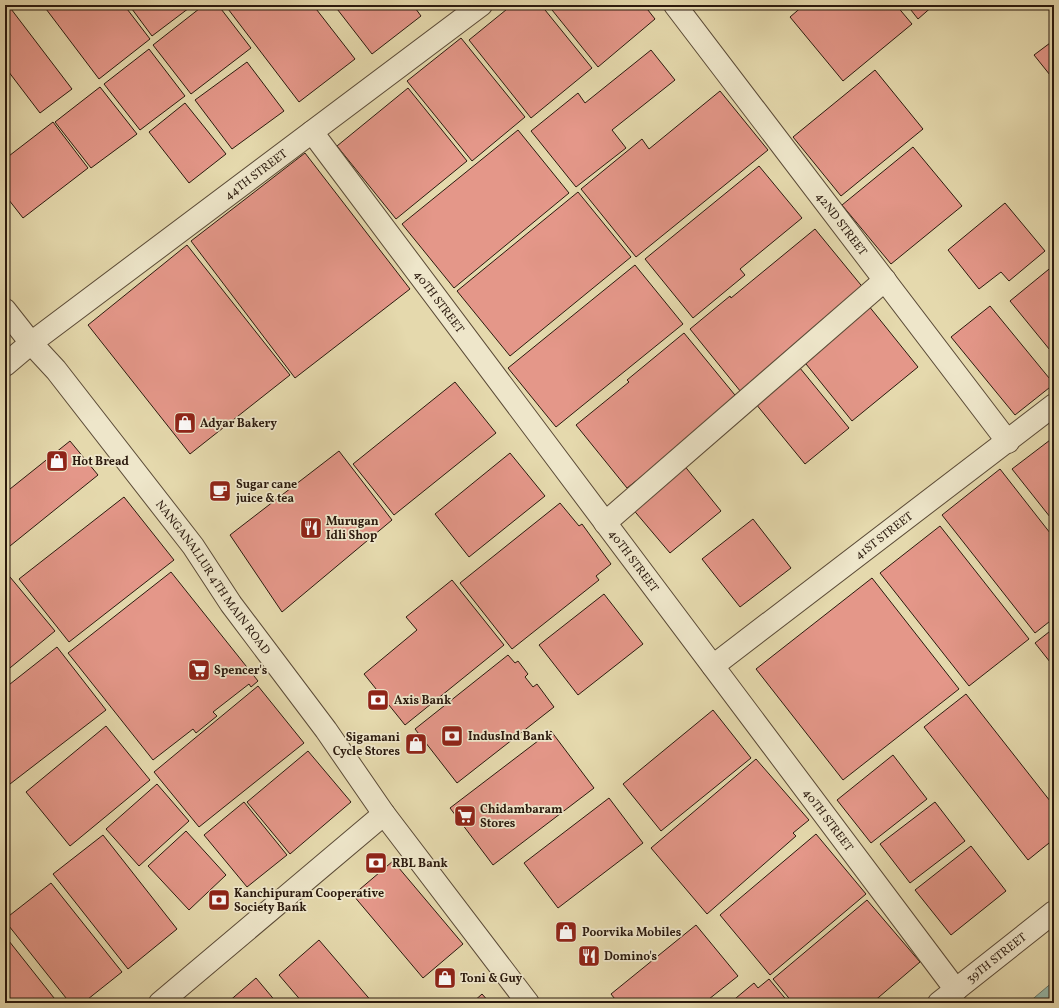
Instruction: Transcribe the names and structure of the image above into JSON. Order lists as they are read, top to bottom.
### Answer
{
  "streets": {
    "street": [
      "44TH STREET",
      "42ND STREET",
      "40TH STREET",
      "41ST STREET",
      "NANGANALLUR 4TH MAIN ROAD",
      "39TH STREET"
    ]
  },
  "crossings": [
    ["44TH STREET", "40TH STREET"],
    ["44TH STREET", "NANGANALLUR 4TH MAIN ROAD"],
    ["42ND STREET", "41ST STREET"],
    ["40TH STREET", "41ST STREET"],
    ["40TH STREET", "39TH STREET"]
  ],
  "places": {
    "shop": [
      "Adyar Bakery",
      "Hot Bread",
      "Sigamani Cycle Stores",
      "Poorvika Mobiles",
      "Toni & Guy"
    ],
    "cafe": ["Sugar cane juice & tea"],
    "restaurant": ["Murugan Idli Shop", "Domino's"],
    "supermarket": ["Spencer's", "Chidambaram Stores"],
    "bank": [
      "Axis Bank",
      "IndusInd Bank",
      "RBL Bank",
      "Kanchipuram Cooperative Society Bank"
    ]
  }
}
